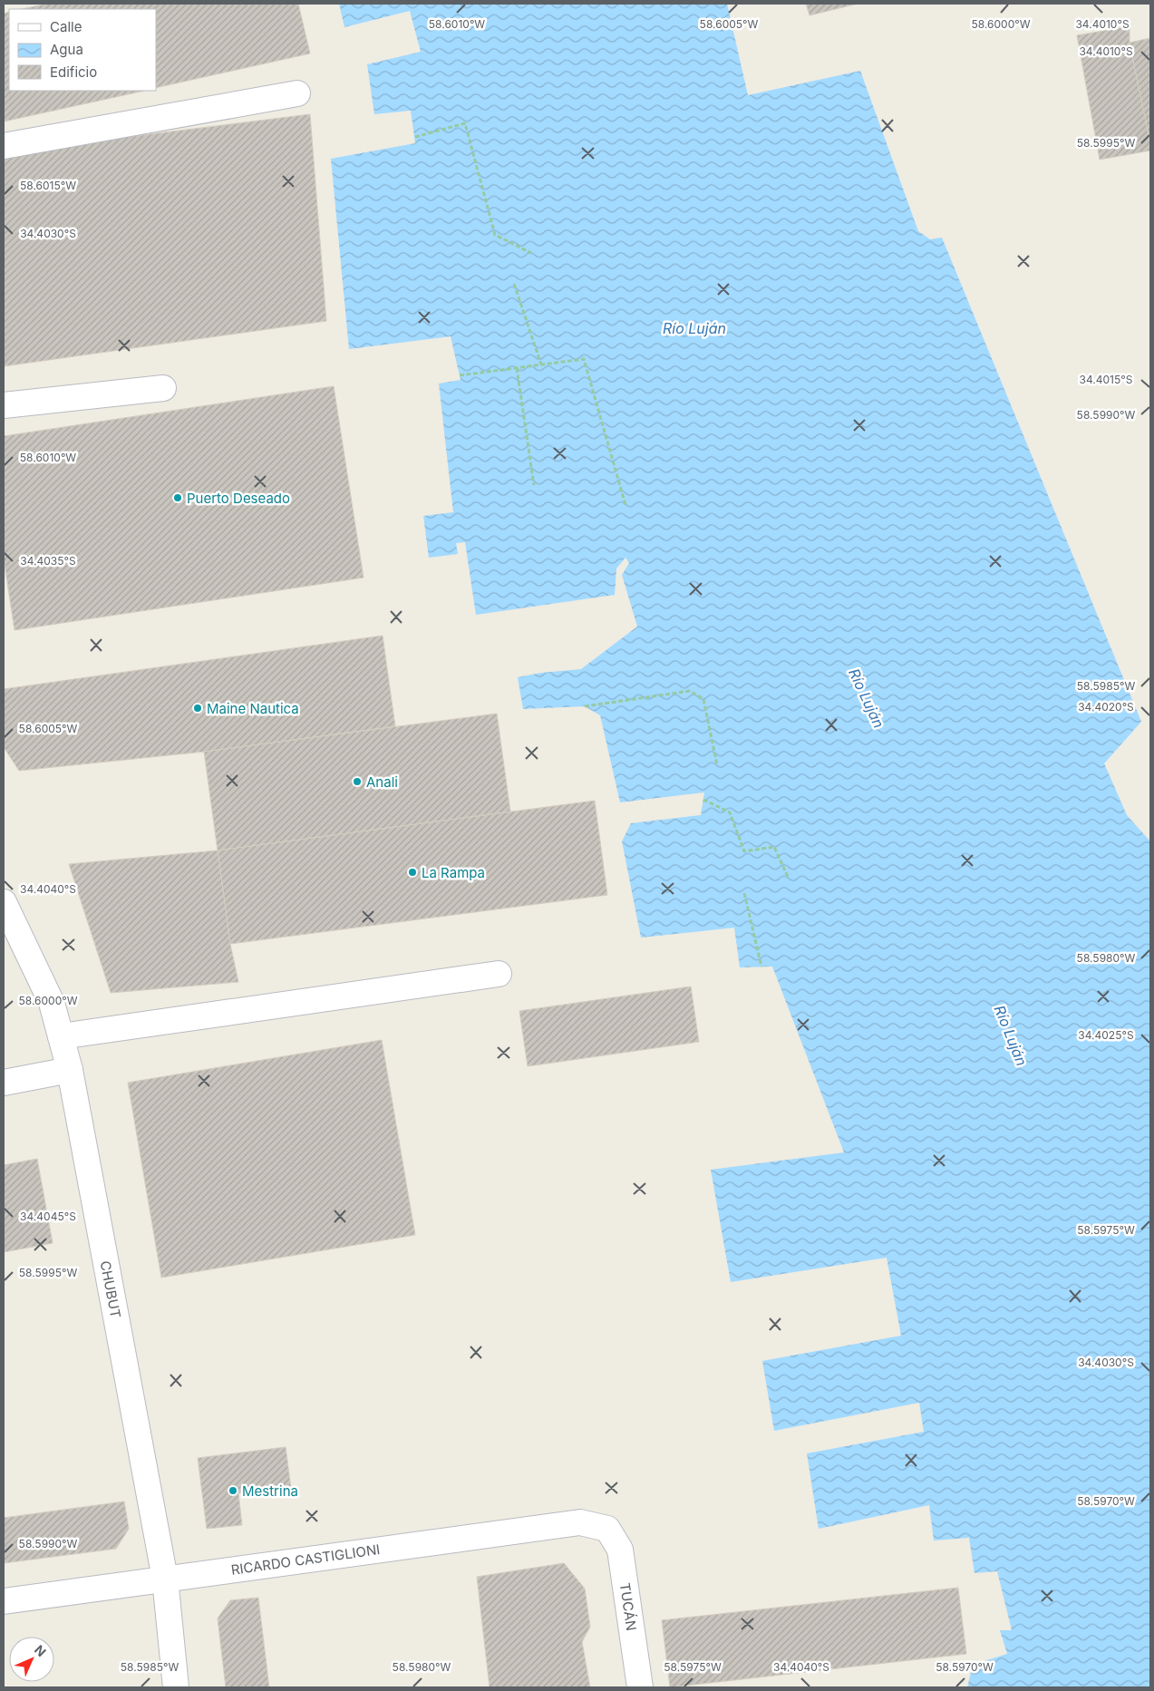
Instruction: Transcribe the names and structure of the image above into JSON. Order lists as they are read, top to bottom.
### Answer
{
  "streets": {
    "street": ["CHUBUT", "RICARDO CASTIGLIONI", "TUCÁN"]
  },
  "crossings": [
    ["CHUBUT", "RICARDO CASTIGLIONI"],
    ["RICARDO CASTIGLIONI", "TUCÁN"]
  ],
  "water": ["Río Luján"],
  "places": [
    "Puerto Deseado",
    "Maine Nautica",
    "Anali",
    "La Rampa",
    "Mestrina"
  ],
  "legend": ["Calle", "Agua", "Edificio"],
  "north": "top right",
  "coordinates": [
    "58.6010°W",
    "58.6005°W",
    "58.6000°W",
    "34.4010°S",
    "58.5995°W",
    "58.6015°W",
    "34.4030°S",
    "34.4015°S",
    "58.5990°W",
    "34.4035°S",
    "58.5985°W",
    "34.4020°S",
    "34.4040°S",
    "58.5980°W",
    "34.4025°S",
    "34.4045°S",
    "58.5975°W",
    "58.5970°W"
  ]
}
